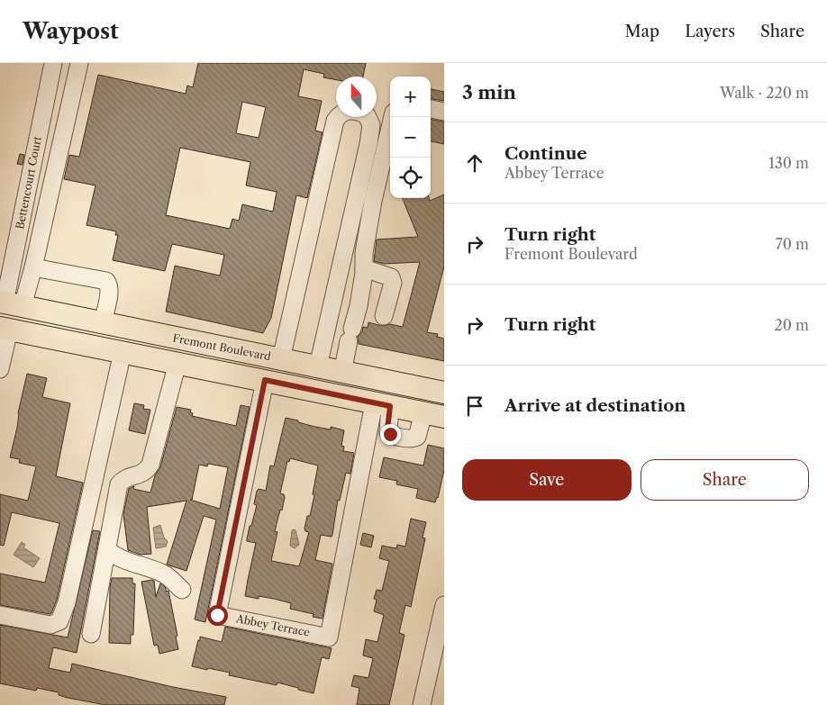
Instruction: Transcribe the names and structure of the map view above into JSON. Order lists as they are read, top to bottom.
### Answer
{
  "streets": {
    "main road": ["Fremont Boulevard"],
    "street": ["Bettencourt Court", "Abbey Terrace"]
  },
  "crossings": [
    ["Bettencourt Court", "Fremont Boulevard"],
    ["Fremont Boulevard", "Abbey Terrace"]
  ],
  "north": "top",
  "page": {
    "header": "Waypost",
    "nav": ["Map", "Layers", "Share"],
    "heading": ["3 min", "Walk · 220 m"],
    "map_buttons": ["+", "−"],
    "list": [
      ["Continue", "Abbey Terrace", "130 m"],
      ["Turn right", "Fremont Boulevard", "70 m"],
      ["Turn right", "20 m"],
      "Arrive at destination"
    ],
    "buttons": ["Save", "Share"]
  }
}
